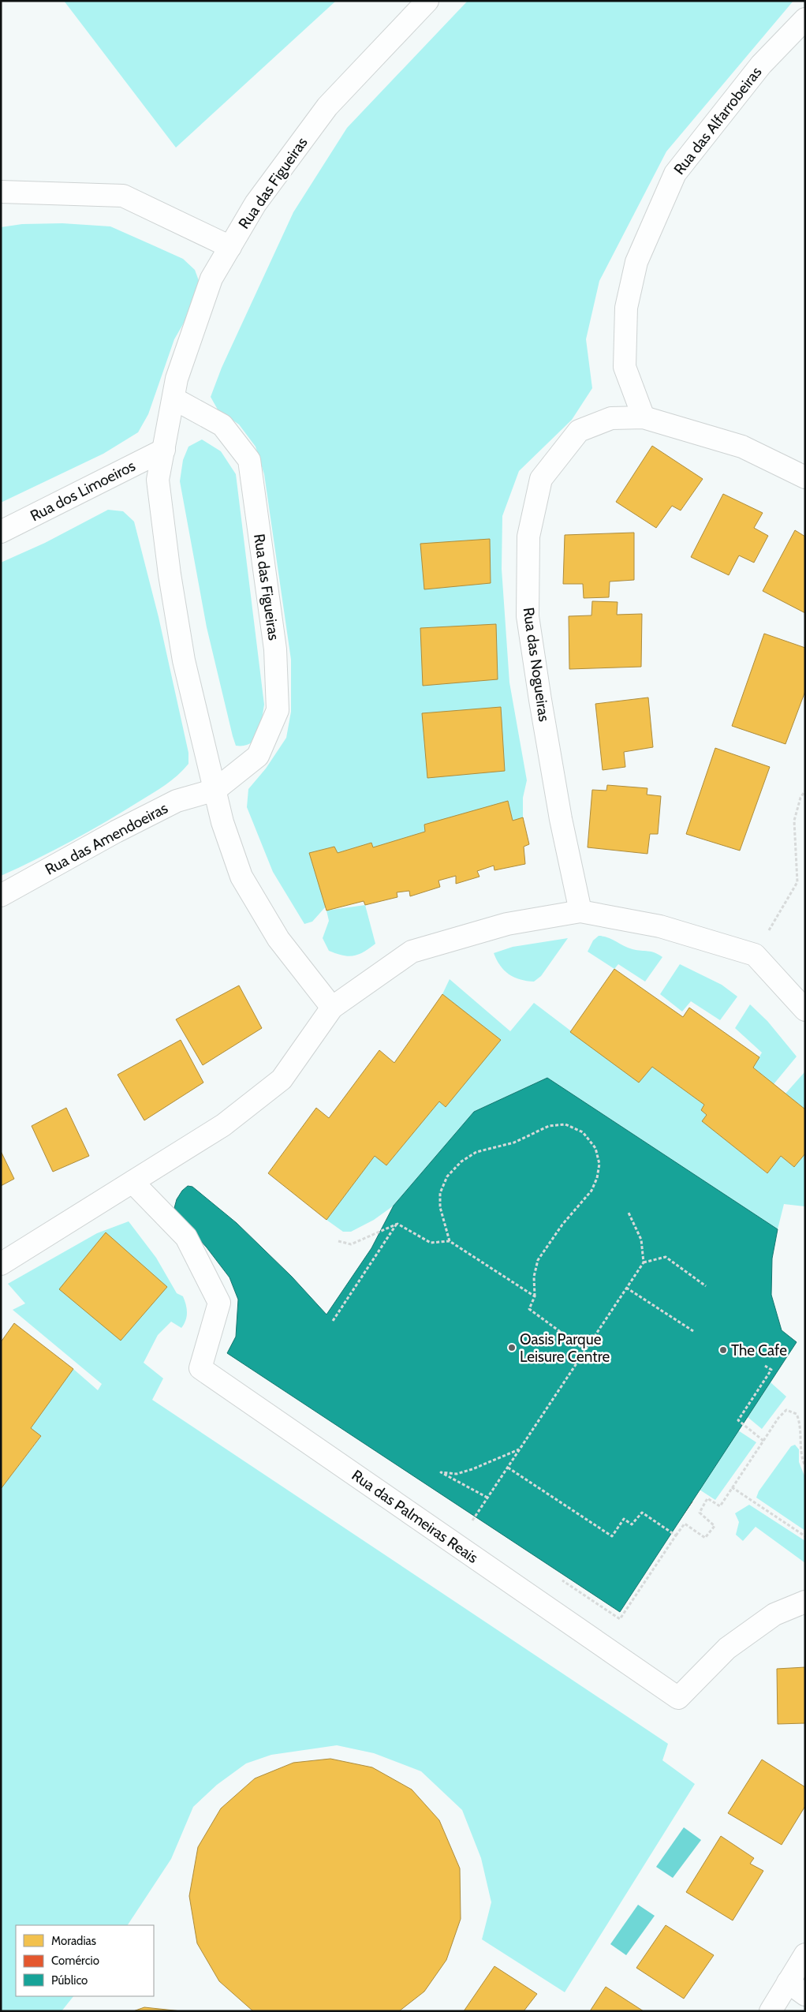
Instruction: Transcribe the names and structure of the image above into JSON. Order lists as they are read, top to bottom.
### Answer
{
  "streets": {
    "street": [
      "Rua das Alfarrobeiras",
      "Rua das Figueiras",
      "Rua dos Limoeiros",
      "Rua das Nogueiras",
      "Rua das Amendoeiras",
      "Rua das Palmeiras Reais"
    ]
  },
  "crossings": [
    ["Rua das Alfarrobeiras", "Rua das Nogueiras"],
    ["Rua das Figueiras", "Rua dos Limoeiros"],
    ["Rua das Figueiras", "Rua das Amendoeiras"]
  ],
  "places": ["Oasis Parque Leisure Centre", "The Cafe"],
  "legend": ["Moradias", "Comércio", "Público"]
}
